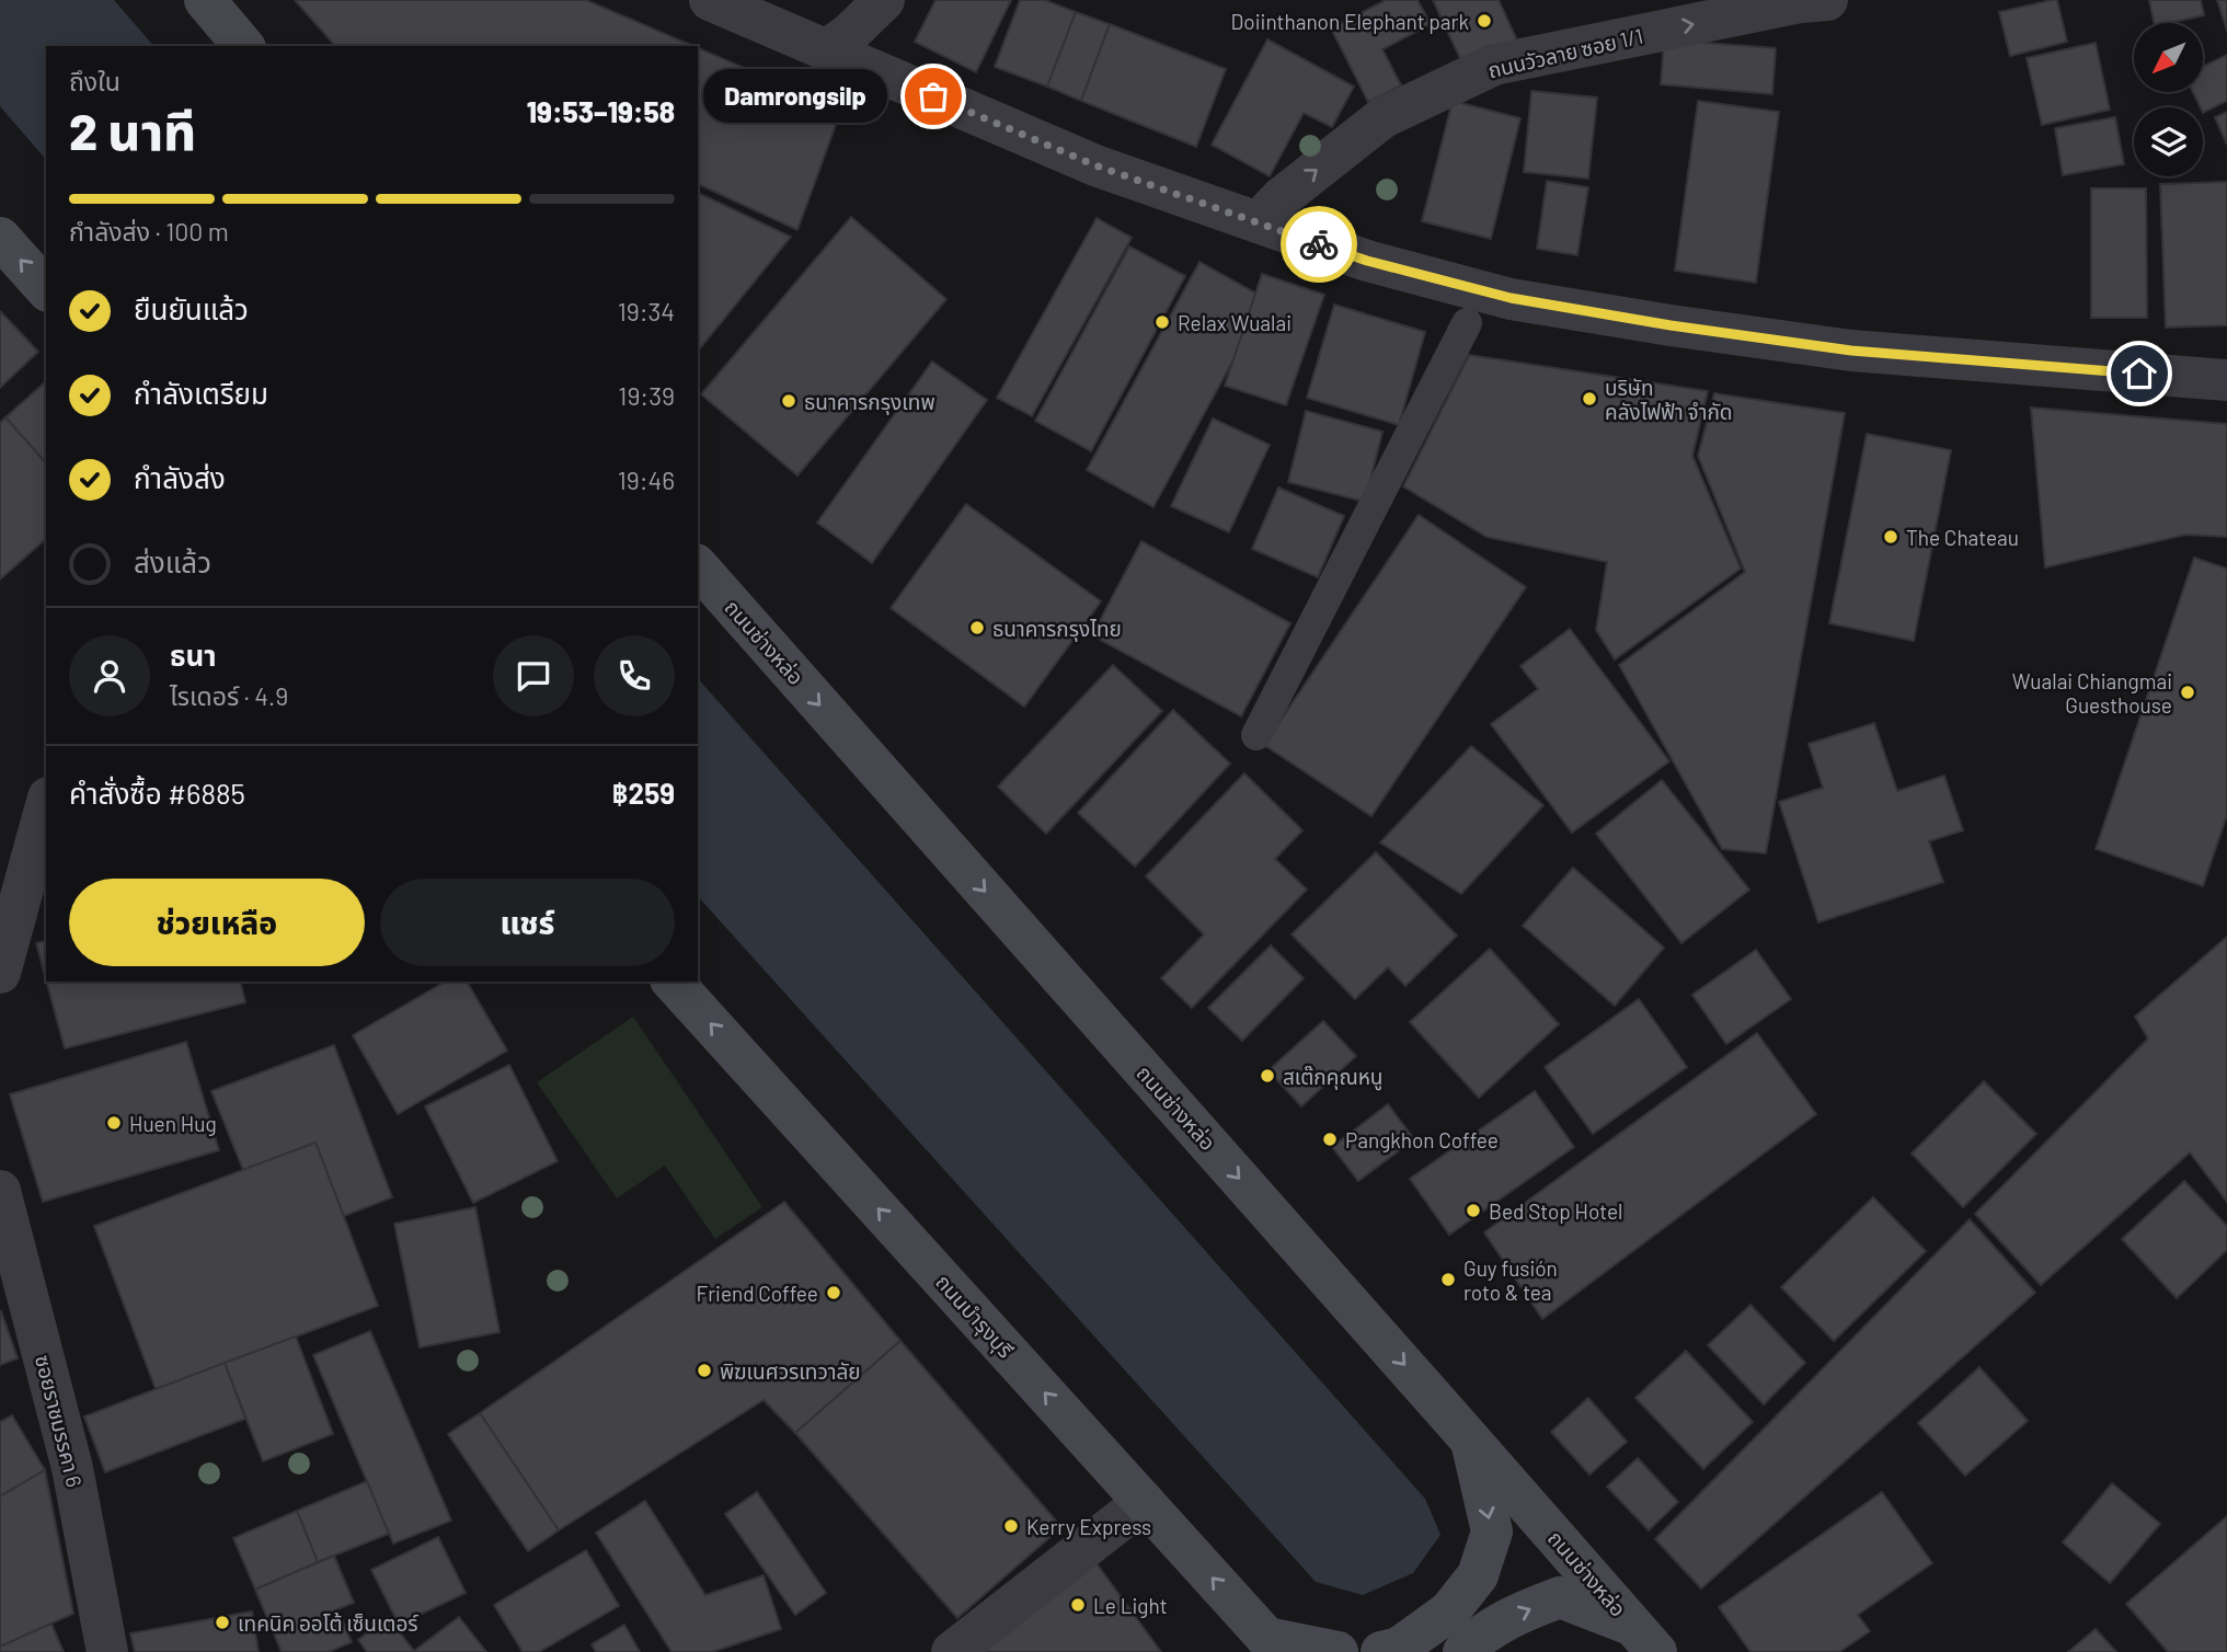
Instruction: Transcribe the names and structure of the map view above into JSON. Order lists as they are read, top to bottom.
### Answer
{
  "streets": {
    "main road": ["ถนนช่างหล่อ", "ถนนบำรุงบุรี"],
    "street": ["ถนนวัวลาย ซอย 1/1", "ซอยราชมรรคา 6"]
  },
  "one_way": ["ถนนวัวลาย ซอย 1/1", "ถนนช่างหล่อ", "ถนนบำรุงบุรี"],
  "places": [
    "Doiinthanon Elephant park",
    "Damrongsilp",
    "Relax Wualai",
    "บริษัท คลังไฟฟ้า จำกัด",
    "ธนาคารกรุงเทพ",
    "The Chateau",
    "ธนาคารกรุงไทย",
    "Wualai Chiangmai Guesthouse",
    "สเต๊กคุณหนู",
    "Huen Hug",
    "Pangkhon Coffee",
    "Bed Stop Hotel",
    "Guy fusión roto & tea",
    "Friend Coffee",
    "พิฆเนศวรเทวาลัย",
    "Kerry Express",
    "Le Light",
    "เทคนิค ออโต้ เซ็นเตอร์"
  ],
  "north": "bottom left",
  "page": {
    "heading": ["2 นาที", "ถึงใน", "19:53–19:58"],
    "panel": [
      "ธนา",
      "ไรเดอร์ · 4.9",
      "คำสั่งซื้อ #6885",
      "฿259"
    ],
    "bubble": "Damrongsilp",
    "bar": "กำลังส่ง · 100 m",
    "list": [
      ["ยืนยันแล้ว", "19:34"],
      ["กำลังเตรียม", "19:39"],
      ["กำลังส่ง", "19:46"],
      "ส่งแล้ว"
    ],
    "buttons": ["ช่วยเหลือ", "แชร์"]
  }
}
